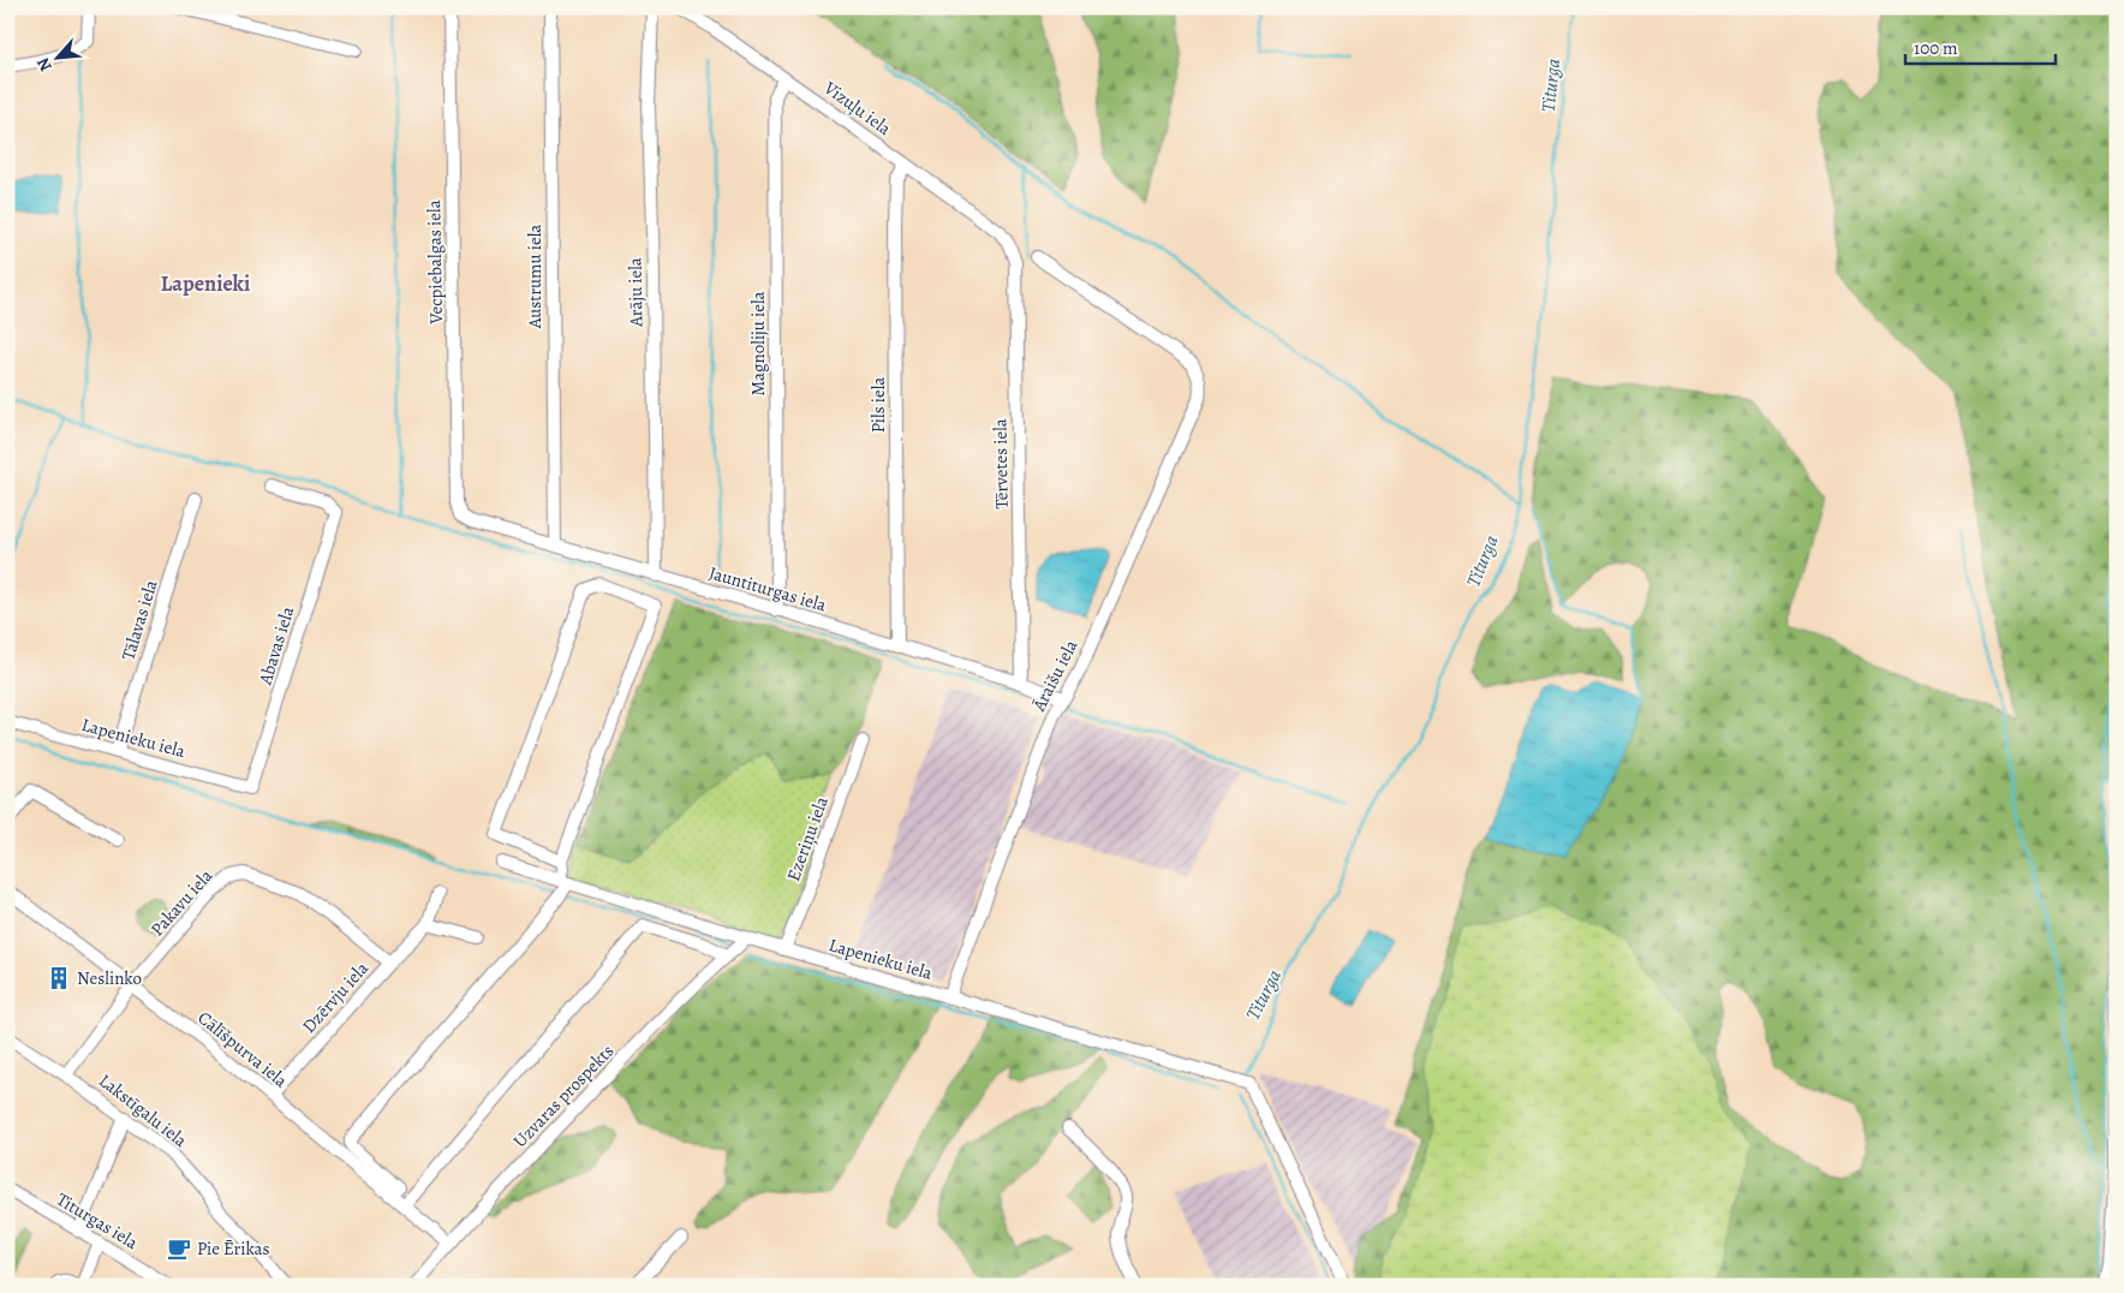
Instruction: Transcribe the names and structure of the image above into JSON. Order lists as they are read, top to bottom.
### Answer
{
  "streets": {
    "street": [
      "Vizuļu iela",
      "Vecpiebalgas iela",
      "Austrumu iela",
      "Arāju iela",
      "Magnoliju iela",
      "Pils iela",
      "Tērvetes iela",
      "Jauntiturgas iela",
      "Tālavas iela",
      "Abavas iela",
      "Āraišu iela",
      "Lapenieku iela",
      "Ezeriņu iela",
      "Pakavu iela",
      "Dzērvju iela",
      "Cālīšpurva iela",
      "Uzvaras prospekts",
      "Lakstīgalu iela",
      "Titurgas iela"
    ]
  },
  "crossings": [
    ["Vizuļu iela", "Magnoliju iela"],
    ["Vizuļu iela", "Pils iela"],
    ["Vizuļu iela", "Tērvetes iela"],
    ["Vecpiebalgas iela", "Jauntiturgas iela"],
    ["Austrumu iela", "Jauntiturgas iela"],
    ["Arāju iela", "Jauntiturgas iela"],
    ["Magnoliju iela", "Jauntiturgas iela"],
    ["Pils iela", "Jauntiturgas iela"],
    ["Tērvetes iela", "Jauntiturgas iela"],
    ["Jauntiturgas iela", "Āraišu iela"],
    ["Tālavas iela", "Lapenieku iela"],
    ["Abavas iela", "Lapenieku iela"],
    ["Āraišu iela", "Lapenieku iela"],
    ["Lapenieku iela", "Ezeriņu iela"],
    ["Lapenieku iela", "Uzvaras prospekts"],
    ["Pakavu iela", "Dzērvju iela"],
    ["Pakavu iela", "Cālīšpurva iela"],
    ["Pakavu iela", "Lakstīgalu iela"],
    ["Dzērvju iela", "Cālīšpurva iela"],
    ["Cālīšpurva iela", "Uzvaras prospekts"]
  ],
  "districts": ["Lapenieki"],
  "water": ["Titurga"],
  "places": {
    "building": ["Neslinko"],
    "cafe": ["Pie Ērikas"]
  },
  "scale_bar": "100 m",
  "north": "bottom left"
}
